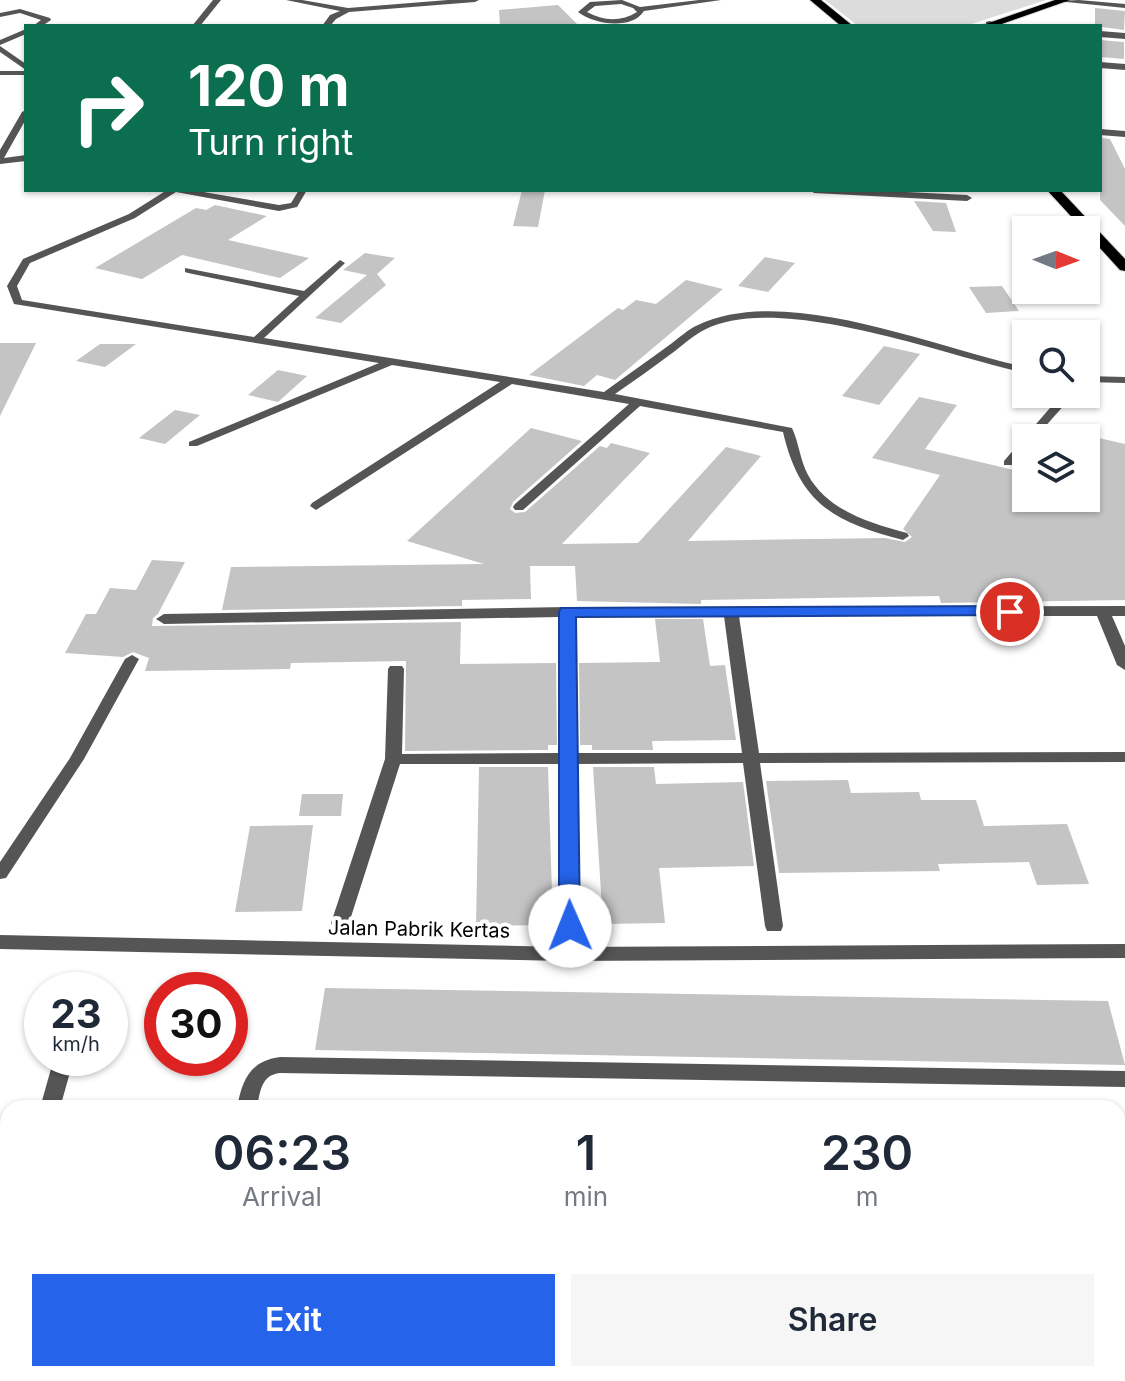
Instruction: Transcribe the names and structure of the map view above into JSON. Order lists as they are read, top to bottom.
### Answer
{
  "streets": {
    "street": ["Jalan Pabrik Kertas"]
  },
  "north": "right",
  "page": {
    "turn": ["120 m", "Turn right"],
    "speed": "23 km/h",
    "limit": "30",
    "eta": [
      "06:23",
      "Arrival",
      "1",
      "min",
      "230",
      "m"
    ],
    "buttons": ["Exit", "Share"]
  }
}
